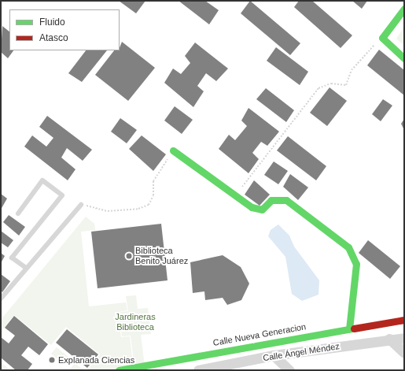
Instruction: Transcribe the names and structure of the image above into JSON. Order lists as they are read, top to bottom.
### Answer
{
  "streets": {
    "street": ["Calle Nueva Generacion", "Calle Ángel Méndez"]
  },
  "parks": ["Jardineras Biblioteca"],
  "places": ["Biblioteca Benito Juárez", "Explanada Ciencias"],
  "legend": ["Fluido", "Atasco"]
}
